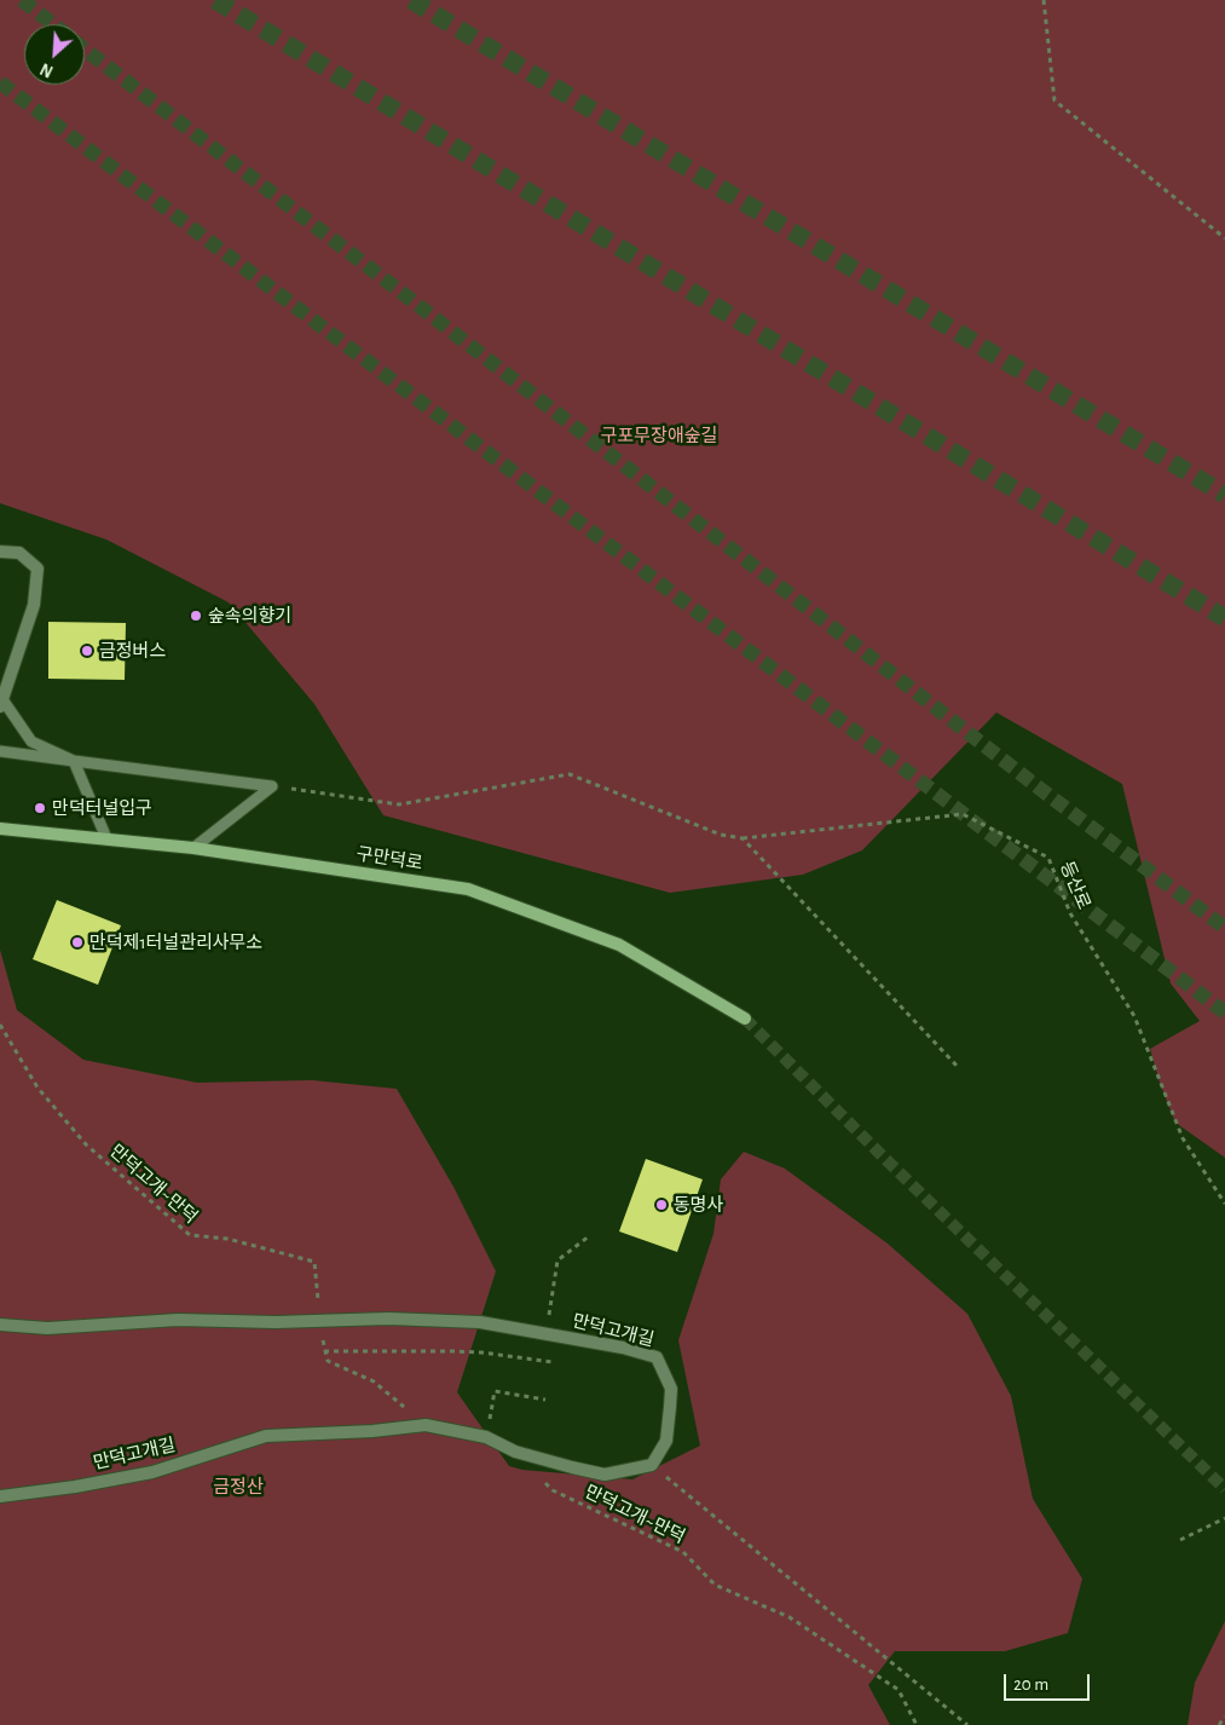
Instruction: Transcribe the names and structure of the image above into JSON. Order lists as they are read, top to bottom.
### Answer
{
  "streets": {
    "main road": ["구만덕로"],
    "street": ["만덕고개길"],
    "path": ["등산로", "만덕고개~만덕"]
  },
  "crossings": [
    ["만덕고개~만덕", "만덕고개길"]
  ],
  "parks": ["구포무장애숲길", "금정산"],
  "places": [
    "숲속의향기",
    "금정버스",
    "만덕터널입구",
    "만덕제1터널관리사무소",
    "동명사"
  ],
  "scale_bar": "20 m",
  "north": "bottom left"
}
